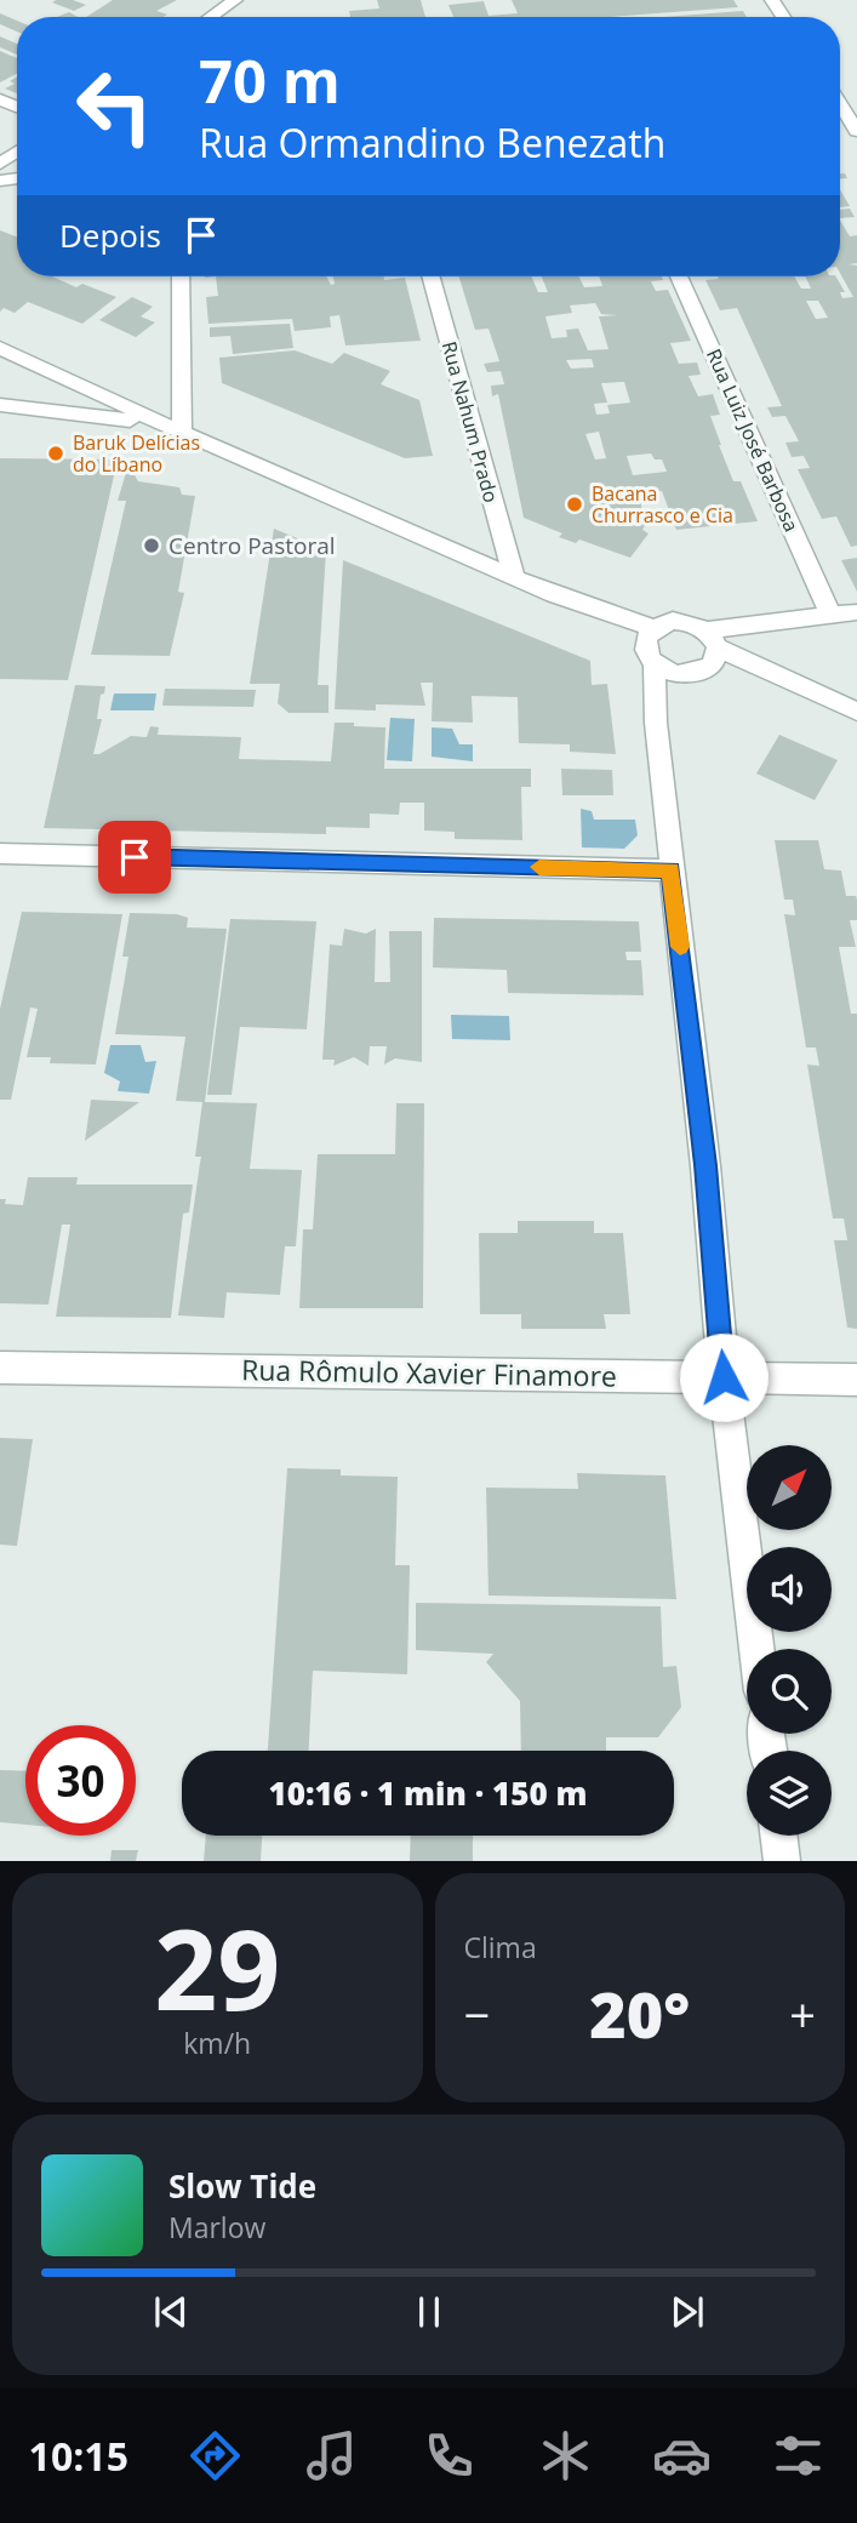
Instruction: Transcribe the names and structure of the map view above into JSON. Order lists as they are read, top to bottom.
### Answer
{
  "streets": {
    "street": ["Rua Nahum Prado", "Rua Luiz José Barbosa", "Rua Rômulo Xavier Finamore"]
  },
  "places": ["Baruk Delícias do Líbano", "Bacana Churrasco e Cia", "Centro Pastoral"],
  "north": "top right",
  "page": {
    "turn": ["70 m", "Rua Ormandino Benezath"],
    "then": "Depois",
    "limit": "30",
    "trip": "10:16 · 1 min · 150 m",
    "tile": [
      ["29", "km/h"],
      "Clima"
    ],
    "heat": ["−", "20°", "+"],
    "song": ["Slow Tide", "Marlow"],
    "tabs": "10:15"
  }
}
